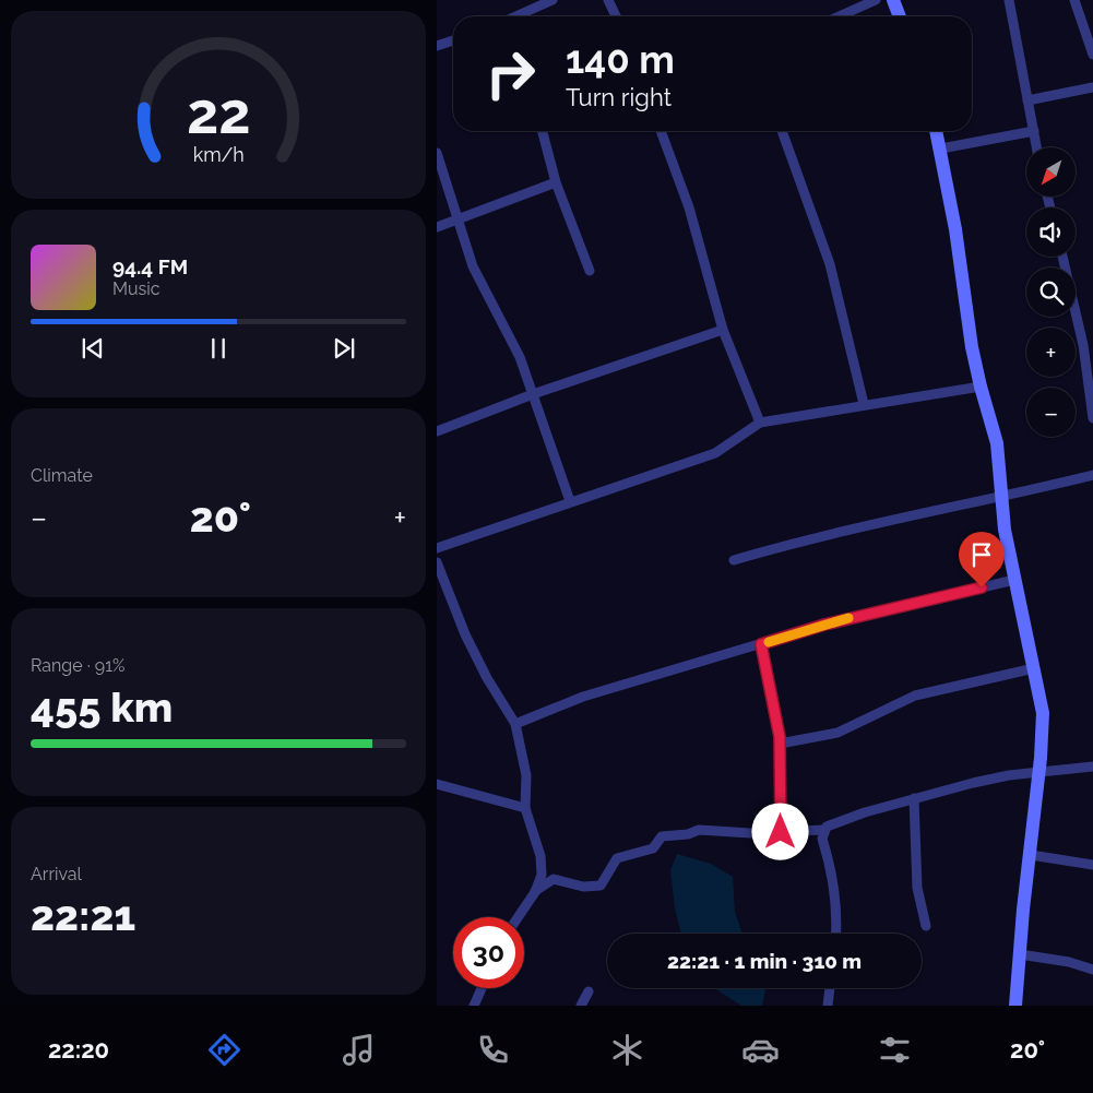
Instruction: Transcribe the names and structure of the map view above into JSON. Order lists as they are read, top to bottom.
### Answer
{
  "north": "bottom left",
  "page": {
    "turn": ["140 m", "Turn right"],
    "map_buttons": ["+", "−"],
    "song": ["94.4 FM", "Music"],
    "tile": [
      "Climate",
      ["Range · 91%", "455 km"],
      ["Arrival", "22:21"]
    ],
    "heat": ["−", "20°", "+"],
    "limit": "30",
    "trip": "22:21 · 1 min · 310 m",
    "tabs": ["22:20", "20°"],
    "gauge": ["22", "km/h"]
  }
}
